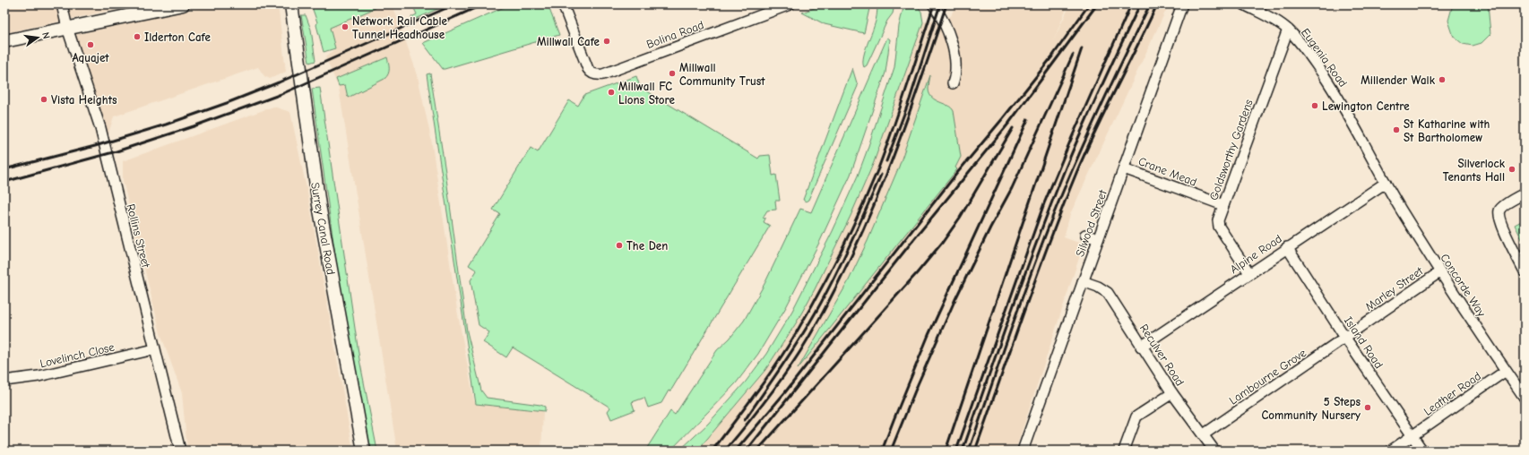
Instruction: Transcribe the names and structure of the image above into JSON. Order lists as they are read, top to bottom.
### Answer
{
  "streets": {
    "street": [
      "Bolina Road",
      "Eugenia Road",
      "Goldsworthy Gardens",
      "Crane Mead",
      "Silwood Street",
      "Surrey Canal Road",
      "Rollins Street",
      "Alpine Road",
      "Concorde Way",
      "Marley Street",
      "Island Road",
      "Lovelinch Close",
      "Reculver Road",
      "Lambourne Grove",
      "Leather Road"
    ]
  },
  "crossings": [
    ["Eugenia Road", "Goldsworthy Gardens"],
    ["Eugenia Road", "Alpine Road"],
    ["Eugenia Road", "Concorde Way"],
    ["Goldsworthy Gardens", "Crane Mead"],
    ["Goldsworthy Gardens", "Alpine Road"],
    ["Crane Mead", "Silwood Street"],
    ["Silwood Street", "Reculver Road"],
    ["Rollins Street", "Lovelinch Close"],
    ["Alpine Road", "Concorde Way"],
    ["Alpine Road", "Island Road"],
    ["Alpine Road", "Reculver Road"],
    ["Concorde Way", "Marley Street"],
    ["Concorde Way", "Leather Road"],
    ["Marley Street", "Island Road"],
    ["Marley Street", "Lambourne Grove"],
    ["Island Road", "Lambourne Grove"],
    ["Island Road", "Leather Road"],
    ["Reculver Road", "Lambourne Grove"]
  ],
  "places": [
    "Network Rail Cable Tunnel Headhouse",
    "Ilderton Cafe",
    "Millwall Cafe",
    "Aquajet",
    "Millwall Community Trust",
    "Millender Walk",
    "Millwall FC Lions Store",
    "Vista Heights",
    "Lewington Centre",
    "St Katharine with St Bartholomew",
    "Silverlock Tenants Hall",
    "The Den",
    "5 Steps Community Nursery"
  ],
  "north": "right"
}
